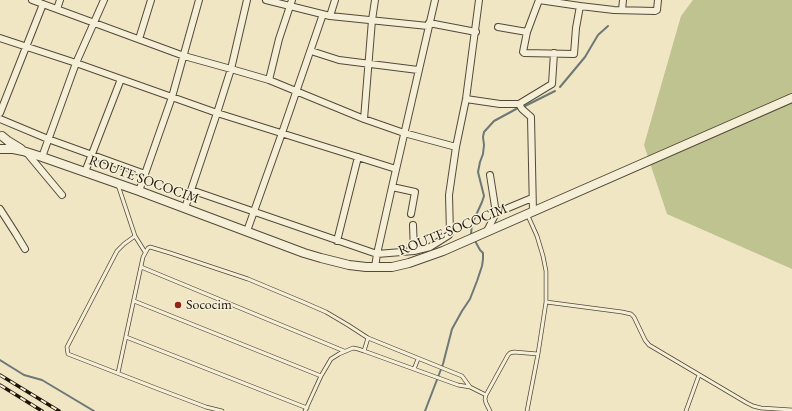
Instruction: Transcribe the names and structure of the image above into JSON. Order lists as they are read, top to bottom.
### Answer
{
  "streets": {
    "street": ["ROUTE SOCOCIM"]
  },
  "places": ["Sococim"]
}
